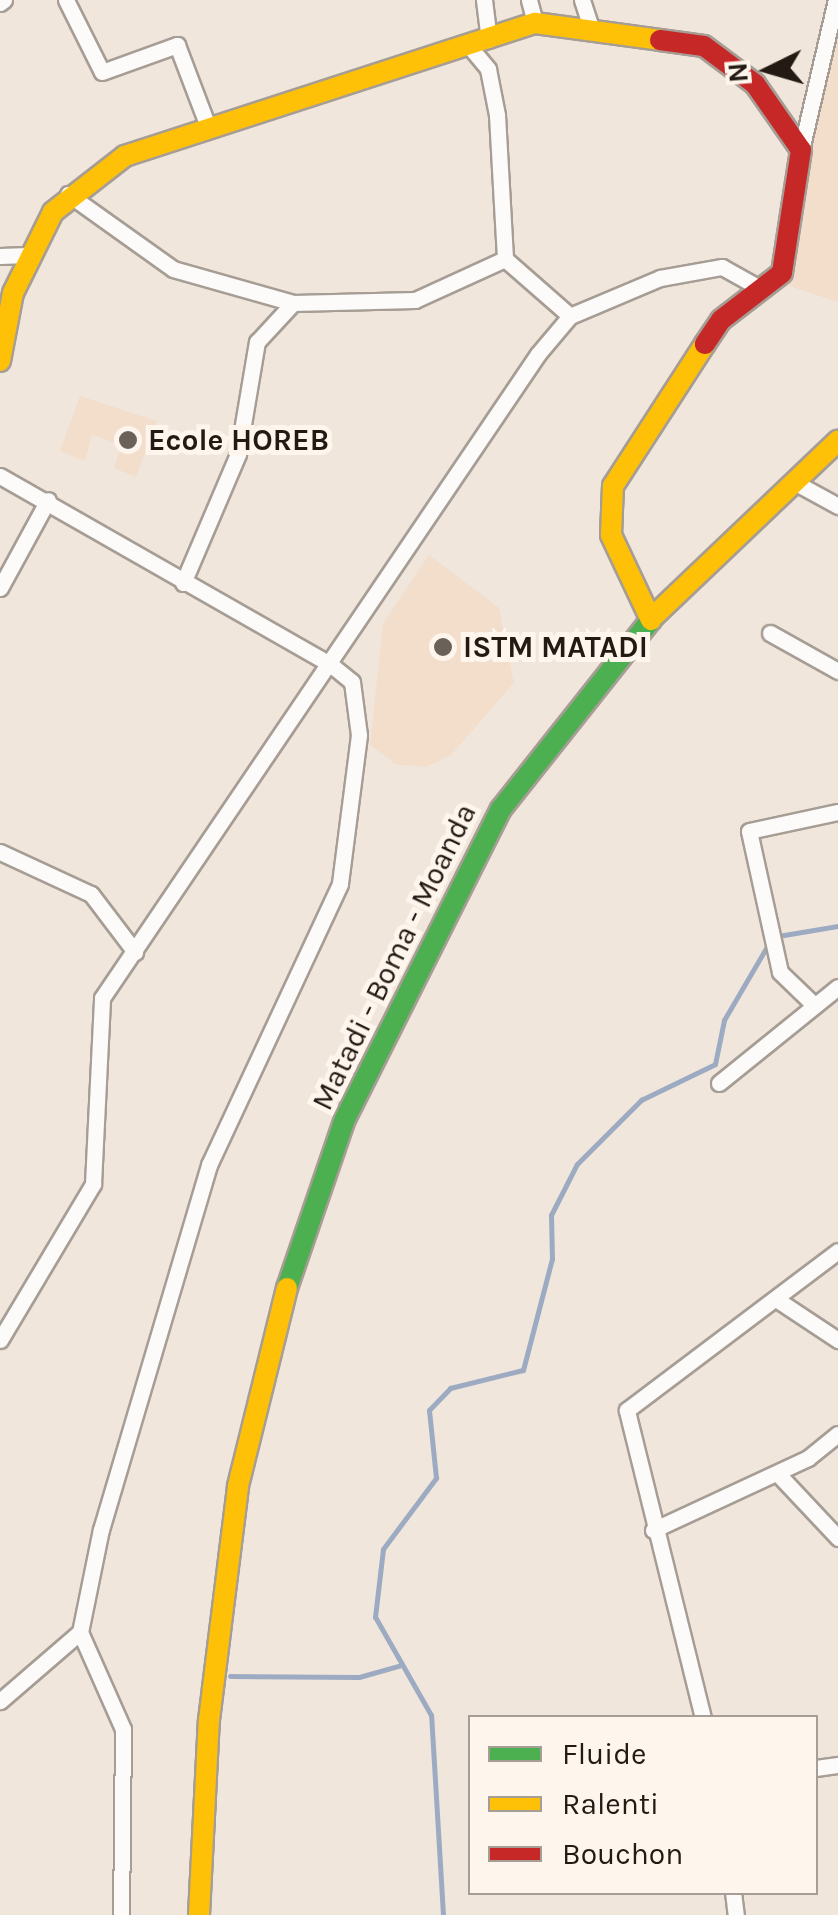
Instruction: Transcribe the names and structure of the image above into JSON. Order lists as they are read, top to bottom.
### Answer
{
  "streets": {
    "main road": ["Matadi - Boma - Moanda"]
  },
  "places": ["Ecole HOREB", "ISTM MATADI"],
  "legend": ["Fluide", "Ralenti", "Bouchon"],
  "north": "left"
}
